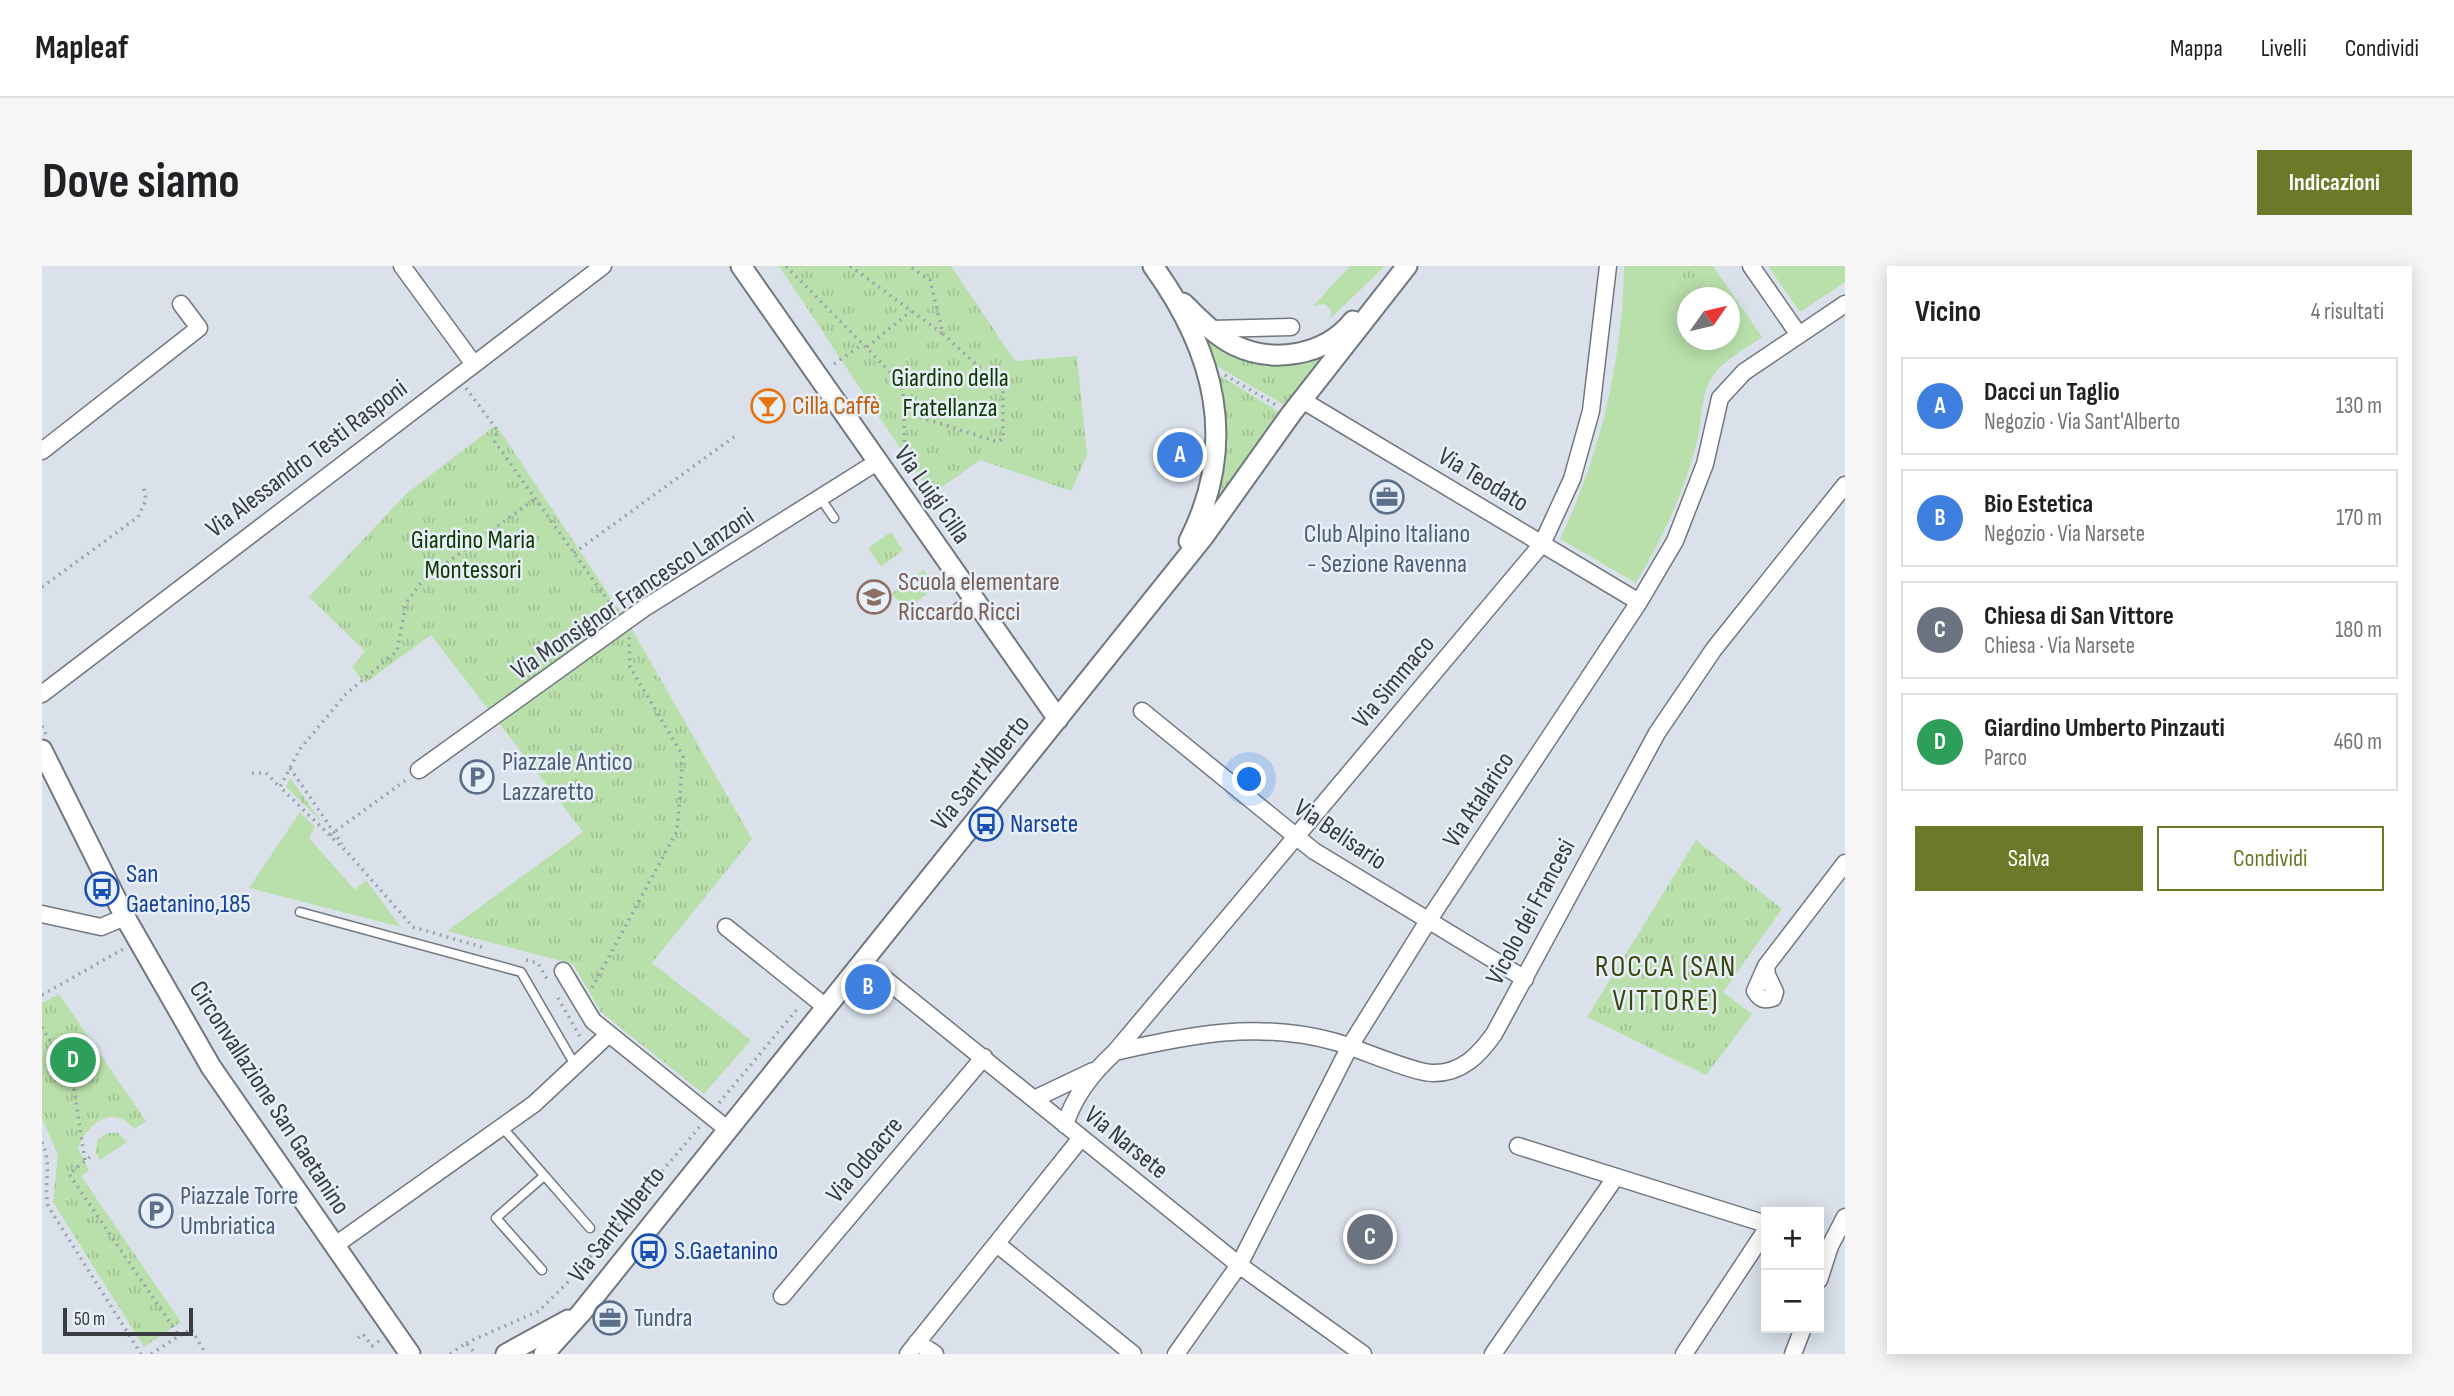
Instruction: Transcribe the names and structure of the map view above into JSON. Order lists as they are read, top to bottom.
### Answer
{
  "streets": {
    "street": [
      "Via Alessandro Testi Rasponi",
      "Via Teodato",
      "Via Luigi Cilla",
      "Via Monsignor Francesco Lanzoni",
      "Via Simmaco",
      "Via Sant'Alberto",
      "Via Atalarico",
      "Via Belisario",
      "Vicolo dei Francesi",
      "Circonvallazione San Gaetanino",
      "Via Narsete",
      "Via Odoacre"
    ]
  },
  "crossings": [
    ["Via Teodato", "Via Simmaco"],
    ["Via Teodato", "Via Sant'Alberto"],
    ["Via Teodato", "Via Atalarico"],
    ["Via Luigi Cilla", "Via Monsignor Francesco Lanzoni"],
    ["Via Luigi Cilla", "Via Sant'Alberto"],
    ["Via Simmaco", "Via Belisario"],
    ["Via Simmaco", "Vicolo dei Francesi"],
    ["Via Simmaco", "Via Narsete"],
    ["Via Sant'Alberto", "Via Narsete"],
    ["Via Atalarico", "Via Belisario"],
    ["Via Atalarico", "Vicolo dei Francesi"],
    ["Via Atalarico", "Via Narsete"],
    ["Via Belisario", "Vicolo dei Francesi"],
    ["Via Narsete", "Via Odoacre"]
  ],
  "districts": ["ROCCA (SAN VITTORE)"],
  "parks": ["Giardino della Fratellanza", "Giardino Maria Montessori"],
  "places": {
    "bar": ["Cilla Caffè"],
    "office": ["Club Alpino Italiano - Sezione Ravenna", "Tundra"],
    "school or university": ["Scuola elementare Riccardo Ricci"],
    "parking": ["Piazzale Antico Lazzaretto", "Piazzale Torre Umbriatica"],
    "bus stop": ["Narsete", "San Gaetanino,185", "S.Gaetanino"]
  },
  "scale_bar": "50 m",
  "north": "top right",
  "page": {
    "header": "Mapleaf",
    "nav": ["Mappa", "Livelli", "Condividi"],
    "buttons": [
      "Indicazioni",
      ["Salva", "Condividi"]
    ],
    "title": "Dove siamo",
    "heading": ["Vicino", "4 risultati"],
    "list": [
      {
        "mark": "A",
        "name": "Dacci un Taglio",
        "note": "Negozio · Via Sant'Alberto",
        "value": "130 m"
      },
      {
        "mark": "B",
        "name": "Bio Estetica",
        "note": "Negozio · Via Narsete",
        "value": "170 m"
      },
      {
        "mark": "C",
        "name": "Chiesa di San Vittore",
        "note": "Chiesa · Via Narsete",
        "value": "180 m"
      },
      {
        "mark": "D",
        "name": "Giardino Umberto Pinzauti",
        "note": "Parco",
        "value": "460 m"
      }
    ],
    "pins": [
      "A",
      "B",
      "D",
      "C"
    ],
    "map_buttons": ["+", "−"],
    "scale": "50 m"
  }
}
